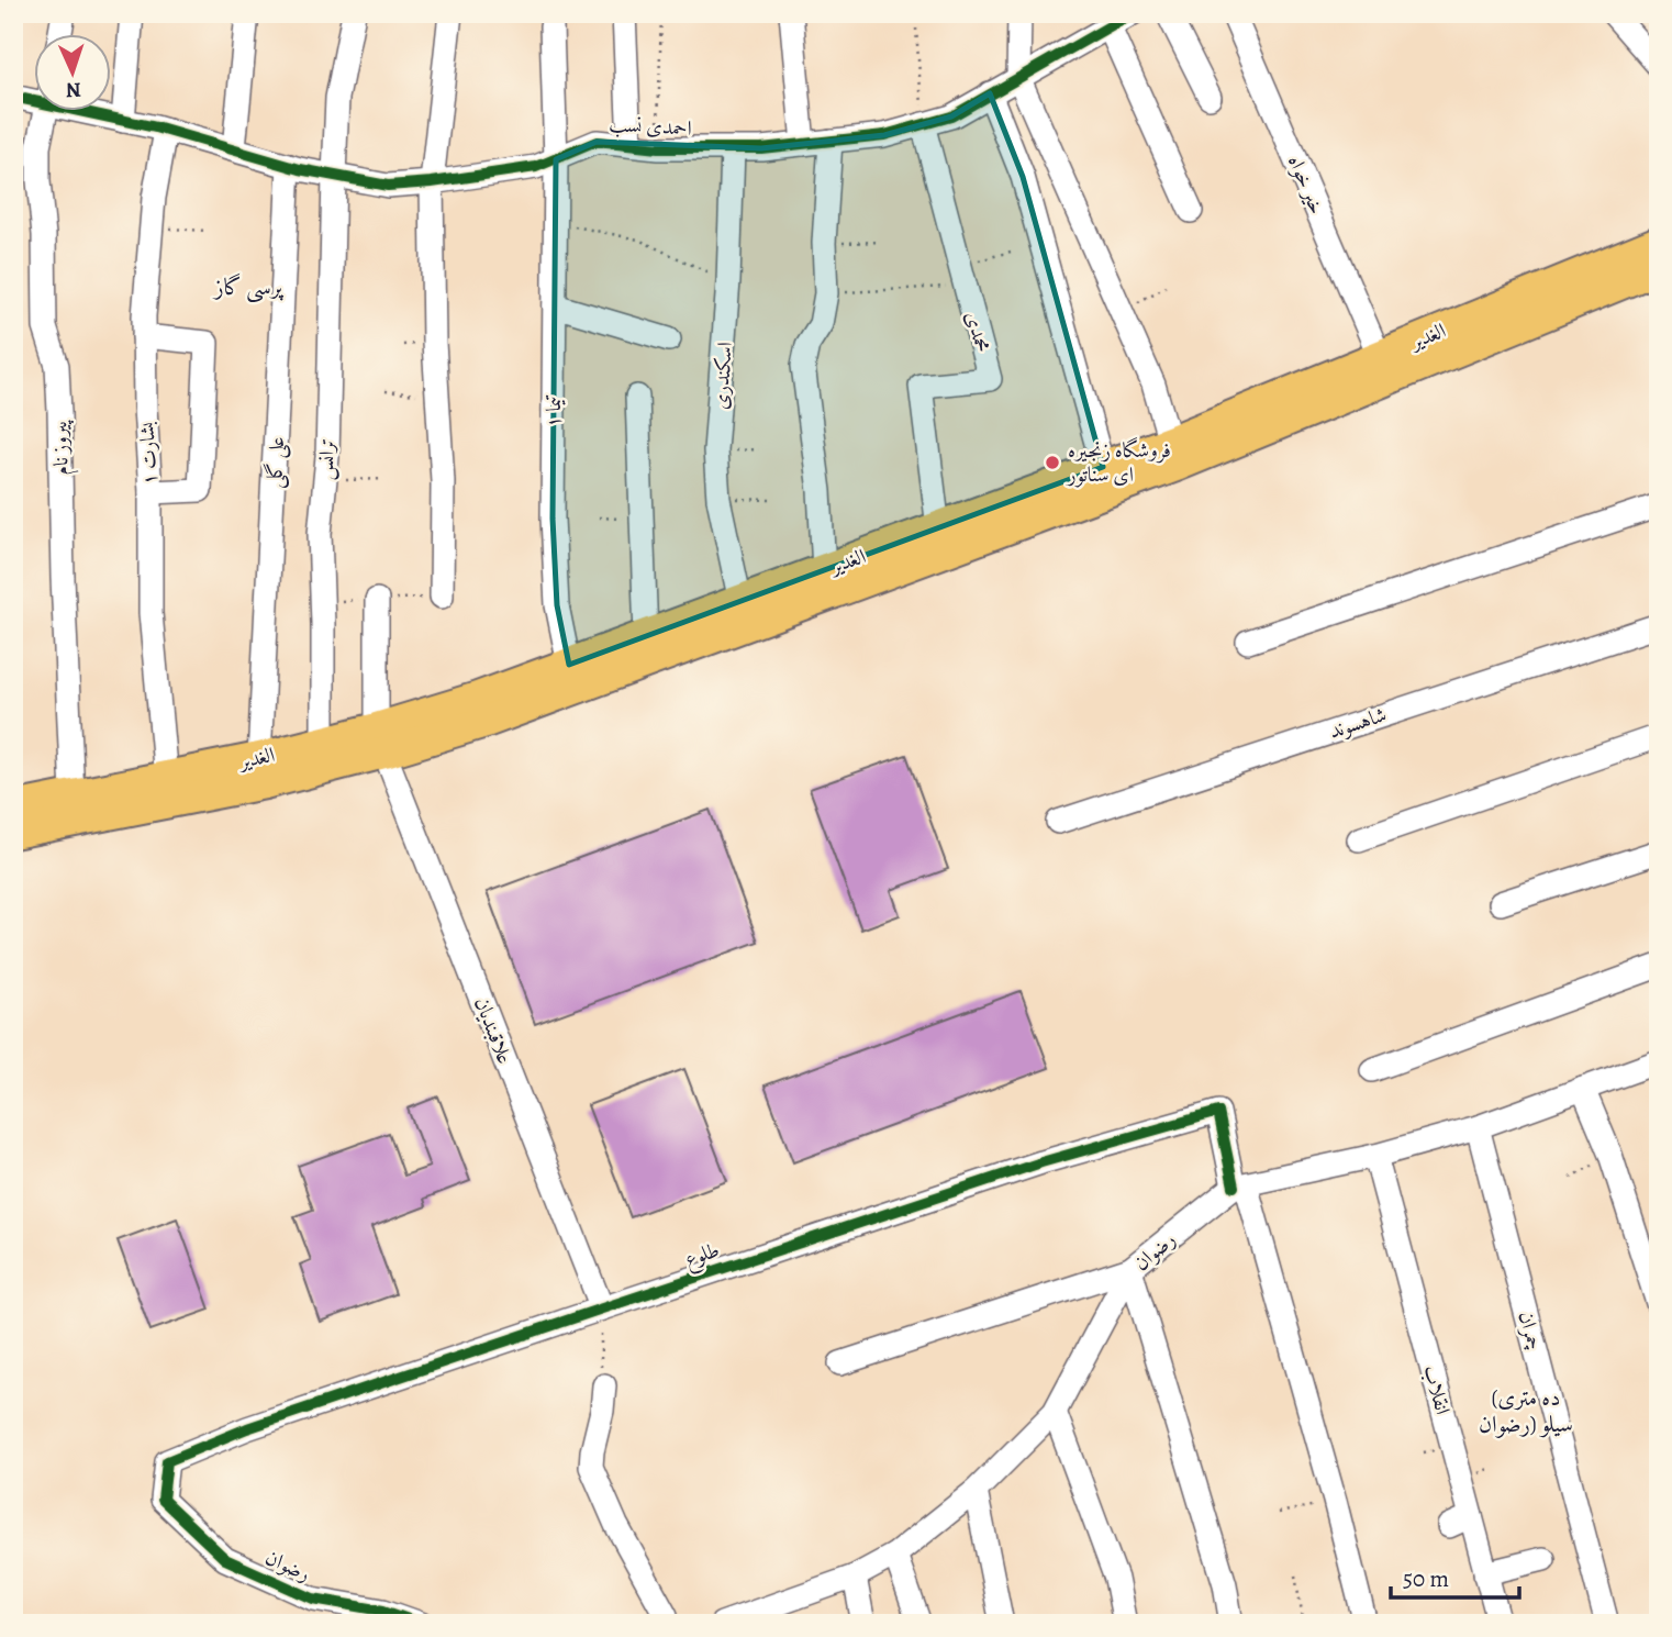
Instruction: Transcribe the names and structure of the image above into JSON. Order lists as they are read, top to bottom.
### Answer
{
  "streets": {
    "main road": ["الغدیر"],
    "street": [
      "احمدی نسب",
      "خیر خواه",
      "محمدی",
      "اسکندری",
      "تیما ۱",
      "پیروز نام",
      "بشارت ۱",
      "ترانس",
      "علی گلی",
      "شاهسوند",
      "علاقبندیان",
      "رضوان",
      "طلوع",
      "چمران",
      "انقلاب"
    ]
  },
  "crossings": [
    ["احمدی نسب", "محمدی"],
    ["احمدی نسب", "اسکندری"],
    ["احمدی نسب", "تیما ۱"],
    ["احمدی نسب", "بشارت ۱"],
    ["احمدی نسب", "ترانس"],
    ["احمدی نسب", "علی گلی"],
    ["خیر خواه", "الغدیر"],
    ["محمدی", "الغدیر"],
    ["الغدیر", "اسکندری"],
    ["الغدیر", "تیما ۱"],
    ["الغدیر", "پیروز نام"],
    ["الغدیر", "بشارت ۱"],
    ["الغدیر", "ترانس"],
    ["الغدیر", "علی گلی"],
    ["الغدیر", "علاقبندیان"],
    ["علاقبندیان", "طلوع"],
    ["رضوان", "طلوع"],
    ["رضوان", "چمران"],
    ["رضوان", "انقلاب"]
  ],
  "districts": ["پرسی گاز", "(ده متری سیلو (رضوان"],
  "places": ["فروشگاه زنجیره ای سناتور"],
  "scale_bar": "50 m",
  "north": "bottom"
}
